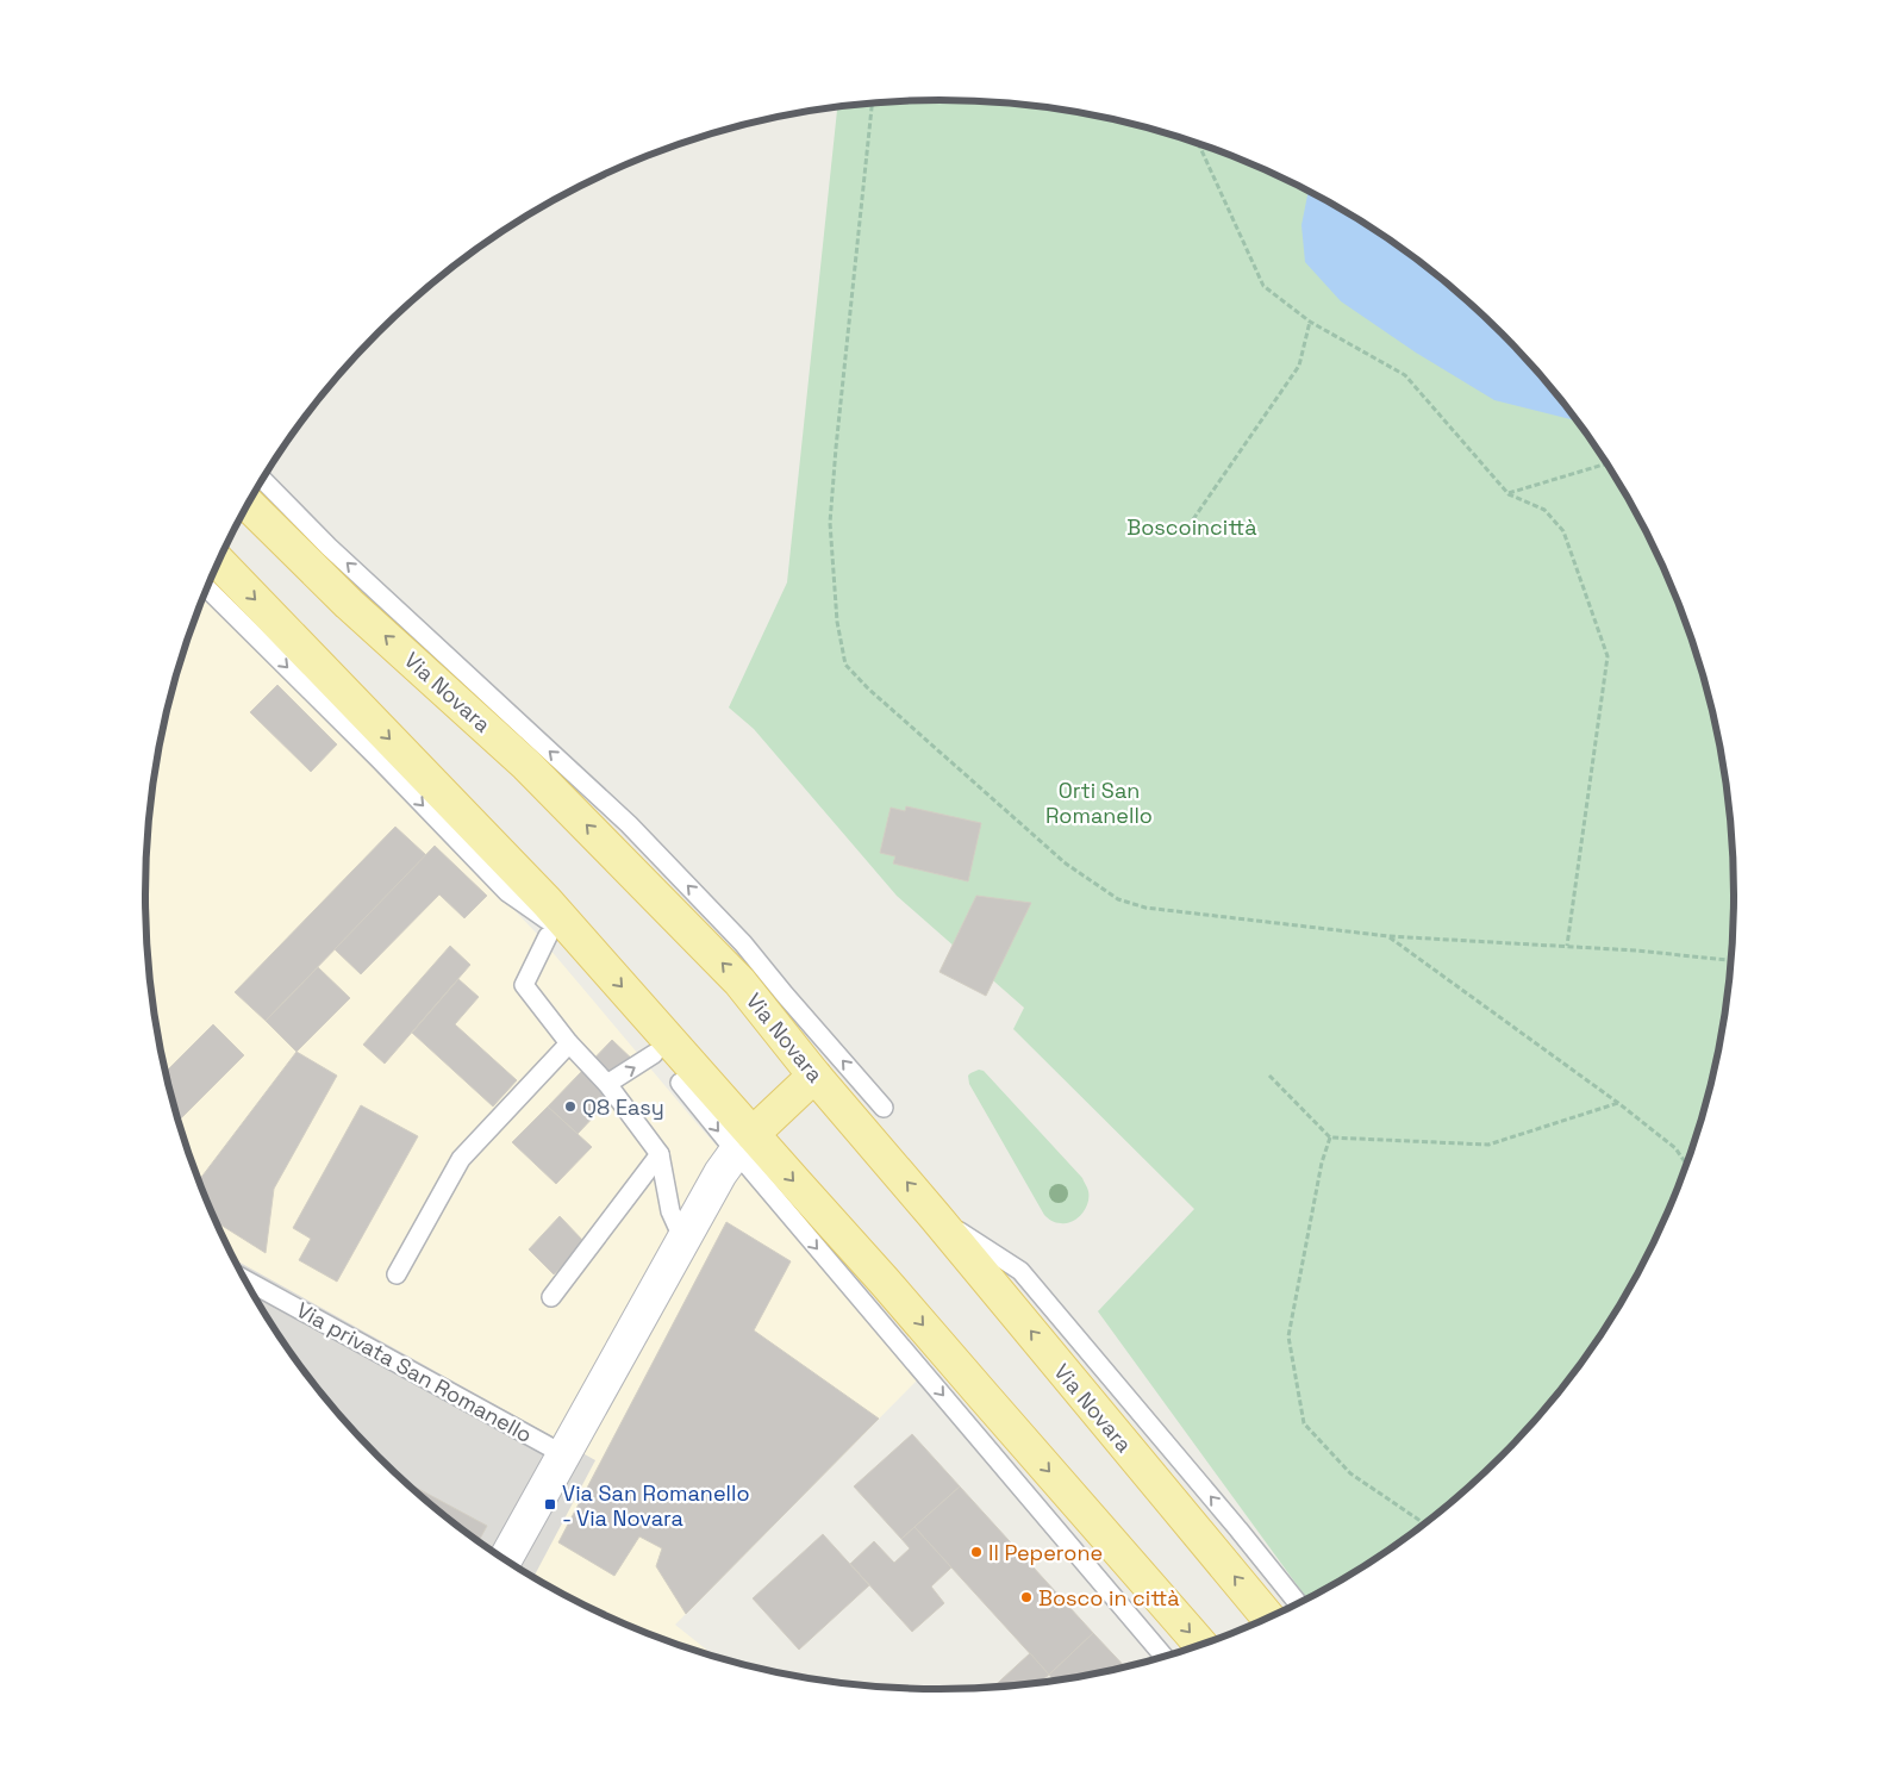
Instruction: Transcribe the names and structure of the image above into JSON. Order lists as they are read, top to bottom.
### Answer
{
  "streets": {
    "main road": ["Via Novara"],
    "lane": ["Via privata San Romanello"]
  },
  "parks": ["Boscoincittà", "Orti San Romanello"],
  "places": {
    "other": ["Q8 Easy", "Il Peperone", "Bosco in città"],
    "transit": ["Via San Romanello - Via Novara"]
  }
}
